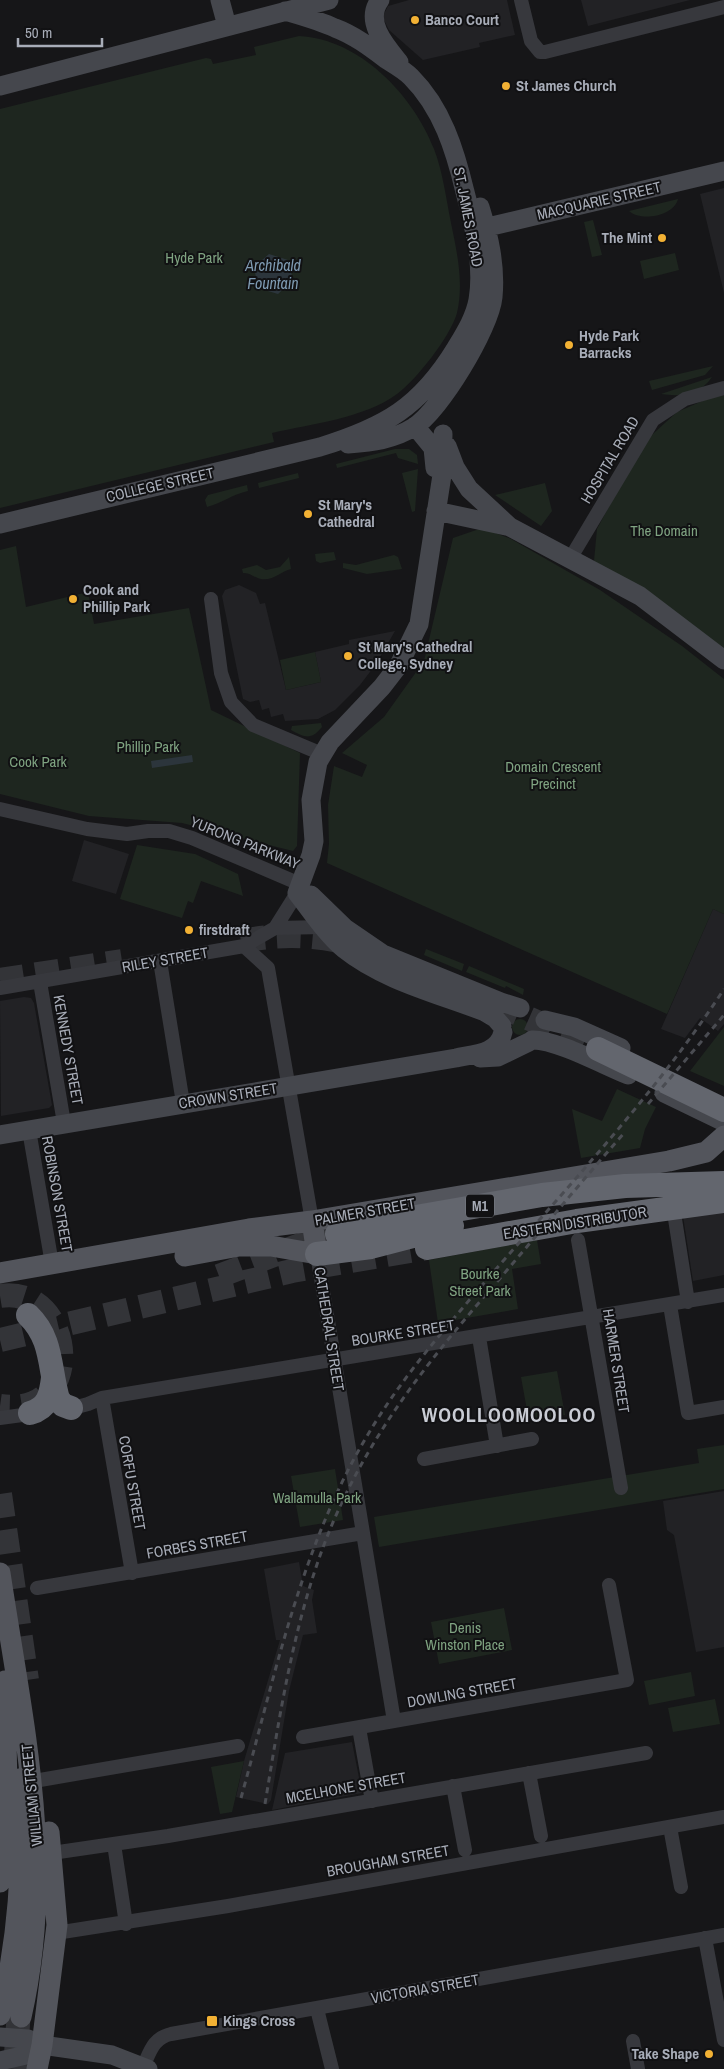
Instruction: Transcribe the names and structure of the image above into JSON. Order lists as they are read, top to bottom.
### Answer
{
  "streets": {
    "highway": ["M1", "EASTERN DISTRIBUTOR"],
    "main road": ["PALMER STREET", "CATHEDRAL STREET", "WILLIAM STREET"],
    "street": [
      "MACQUARIE STREET",
      "ST. JAMES ROAD",
      "HOSPITAL ROAD",
      "COLLEGE STREET",
      "YURONG PARKWAY",
      "RILEY STREET",
      "KENNEDY STREET",
      "CROWN STREET",
      "ROBINSON STREET",
      "BOURKE STREET",
      "HARMER STREET",
      "CORFU STREET",
      "FORBES STREET",
      "DOWLING STREET",
      "MCELHONE STREET",
      "BROUGHAM STREET",
      "VICTORIA STREET"
    ]
  },
  "crossings": [
    ["MACQUARIE STREET", "ST. JAMES ROAD"],
    ["ST. JAMES ROAD", "COLLEGE STREET"],
    ["YURONG PARKWAY", "RILEY STREET"],
    ["RILEY STREET", "KENNEDY STREET"],
    ["RILEY STREET", "CATHEDRAL STREET"],
    ["KENNEDY STREET", "CROWN STREET"],
    ["CROWN STREET", "ROBINSON STREET"],
    ["CROWN STREET", "CATHEDRAL STREET"],
    ["ROBINSON STREET", "PALMER STREET"],
    ["PALMER STREET", "CATHEDRAL STREET"],
    ["CATHEDRAL STREET", "BOURKE STREET"],
    ["CATHEDRAL STREET", "FORBES STREET"],
    ["CATHEDRAL STREET", "DOWLING STREET"],
    ["BOURKE STREET", "HARMER STREET"],
    ["BOURKE STREET", "CORFU STREET"],
    ["CORFU STREET", "FORBES STREET"]
  ],
  "districts": ["WOOLLOOMOOLOO"],
  "water": ["Archibald Fountain"],
  "parks": [
    "Hyde Park",
    "The Domain",
    "Phillip Park",
    "Cook Park",
    "Domain Crescent Precinct",
    "Bourke Street Park",
    "Wallamulla Park",
    "Denis Winston Place"
  ],
  "places": {
    "other": [
      "Banco Court",
      "St James Church",
      "The Mint",
      "Hyde Park Barracks",
      "St Mary's Cathedral",
      "Cook and Phillip Park",
      "St Mary's Cathedral College, Sydney",
      "firstdraft",
      "Take Shape"
    ],
    "transit": ["Kings Cross"]
  },
  "scale_bar": "50 m"
}
